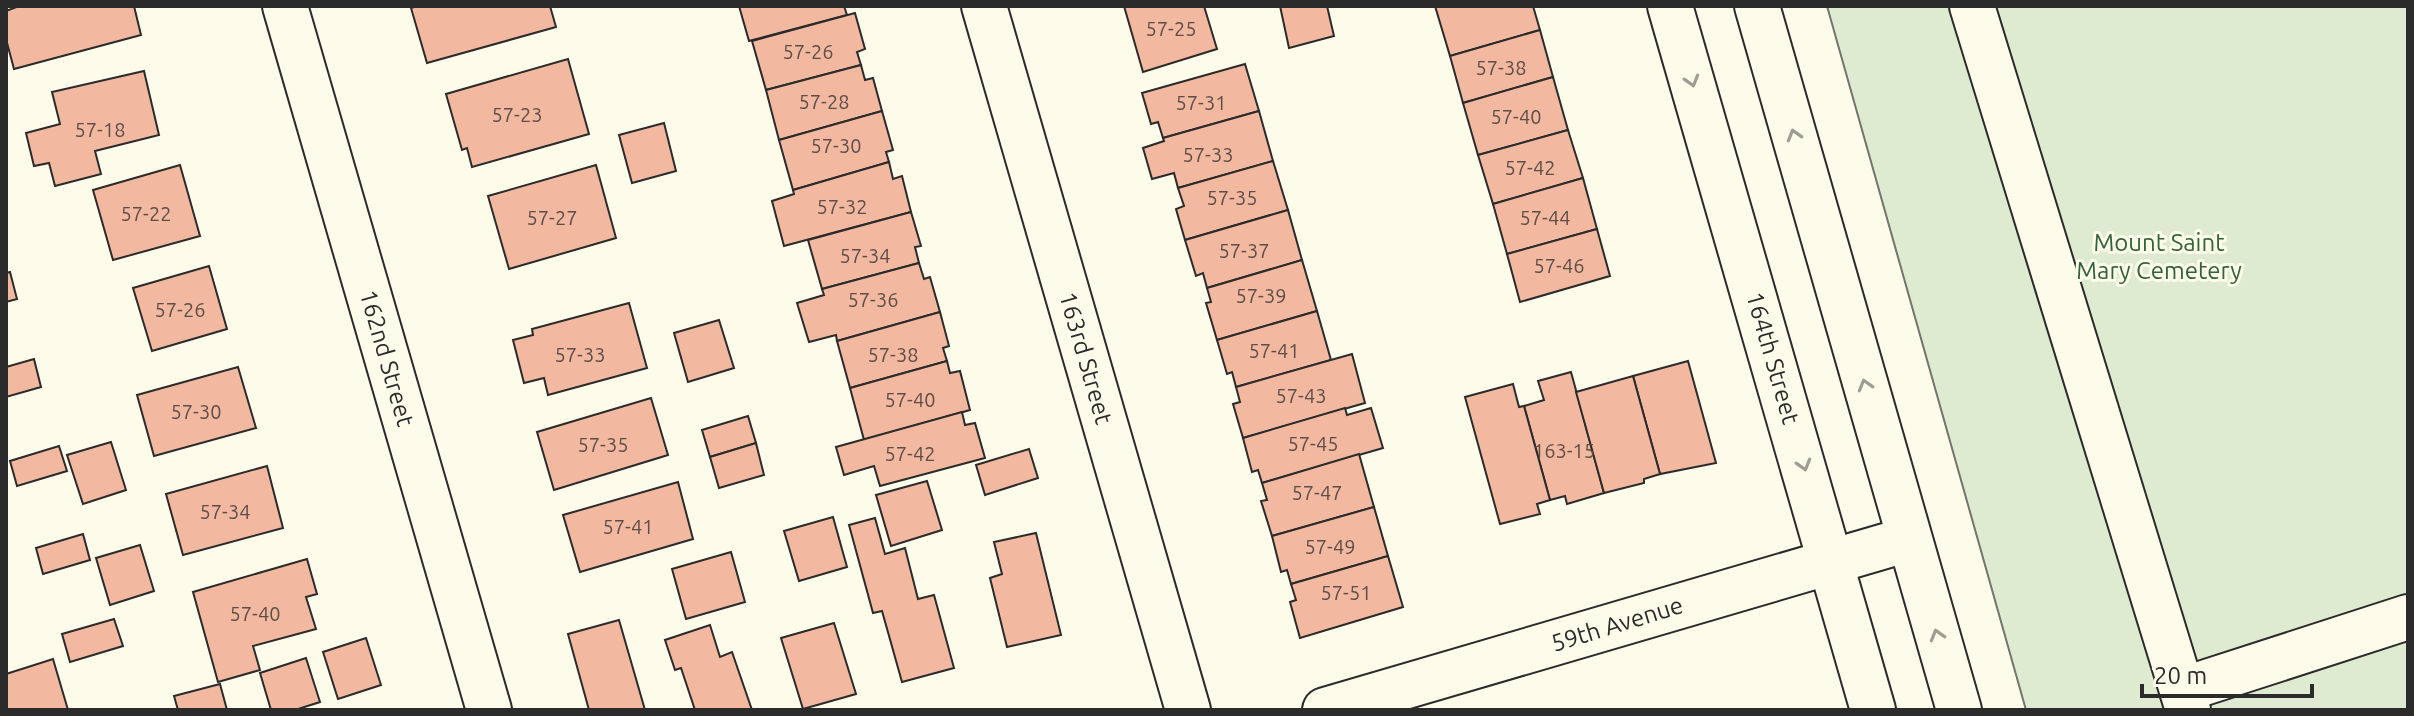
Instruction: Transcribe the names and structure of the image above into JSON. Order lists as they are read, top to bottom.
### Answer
{
  "streets": {
    "street": [
      "162nd Street",
      "163rd Street",
      "164th Street",
      "59th Avenue"
    ]
  },
  "crossings": [
    ["164th Street", "59th Avenue"]
  ],
  "parks": ["Mount Saint Mary Cemetery"],
  "house_numbers": [
    "57-25",
    "57-26",
    "57-38",
    "57-28",
    "57-31",
    "57-23",
    "57-40",
    "57-18",
    "57-30",
    "57-33",
    "57-42",
    "57-35",
    "57-32",
    "57-22",
    "57-27",
    "57-44",
    "57-37",
    "57-34",
    "57-46",
    "57-39",
    "57-36",
    "57-26",
    "57-41",
    "57-33",
    "57-38",
    "57-43",
    "57-40",
    "57-30",
    "57-45",
    "57-35",
    "163-15",
    "57-42",
    "57-47",
    "57-34",
    "57-41",
    "57-49",
    "57-51",
    "57-40"
  ],
  "scale_bar": "20 m"
}
